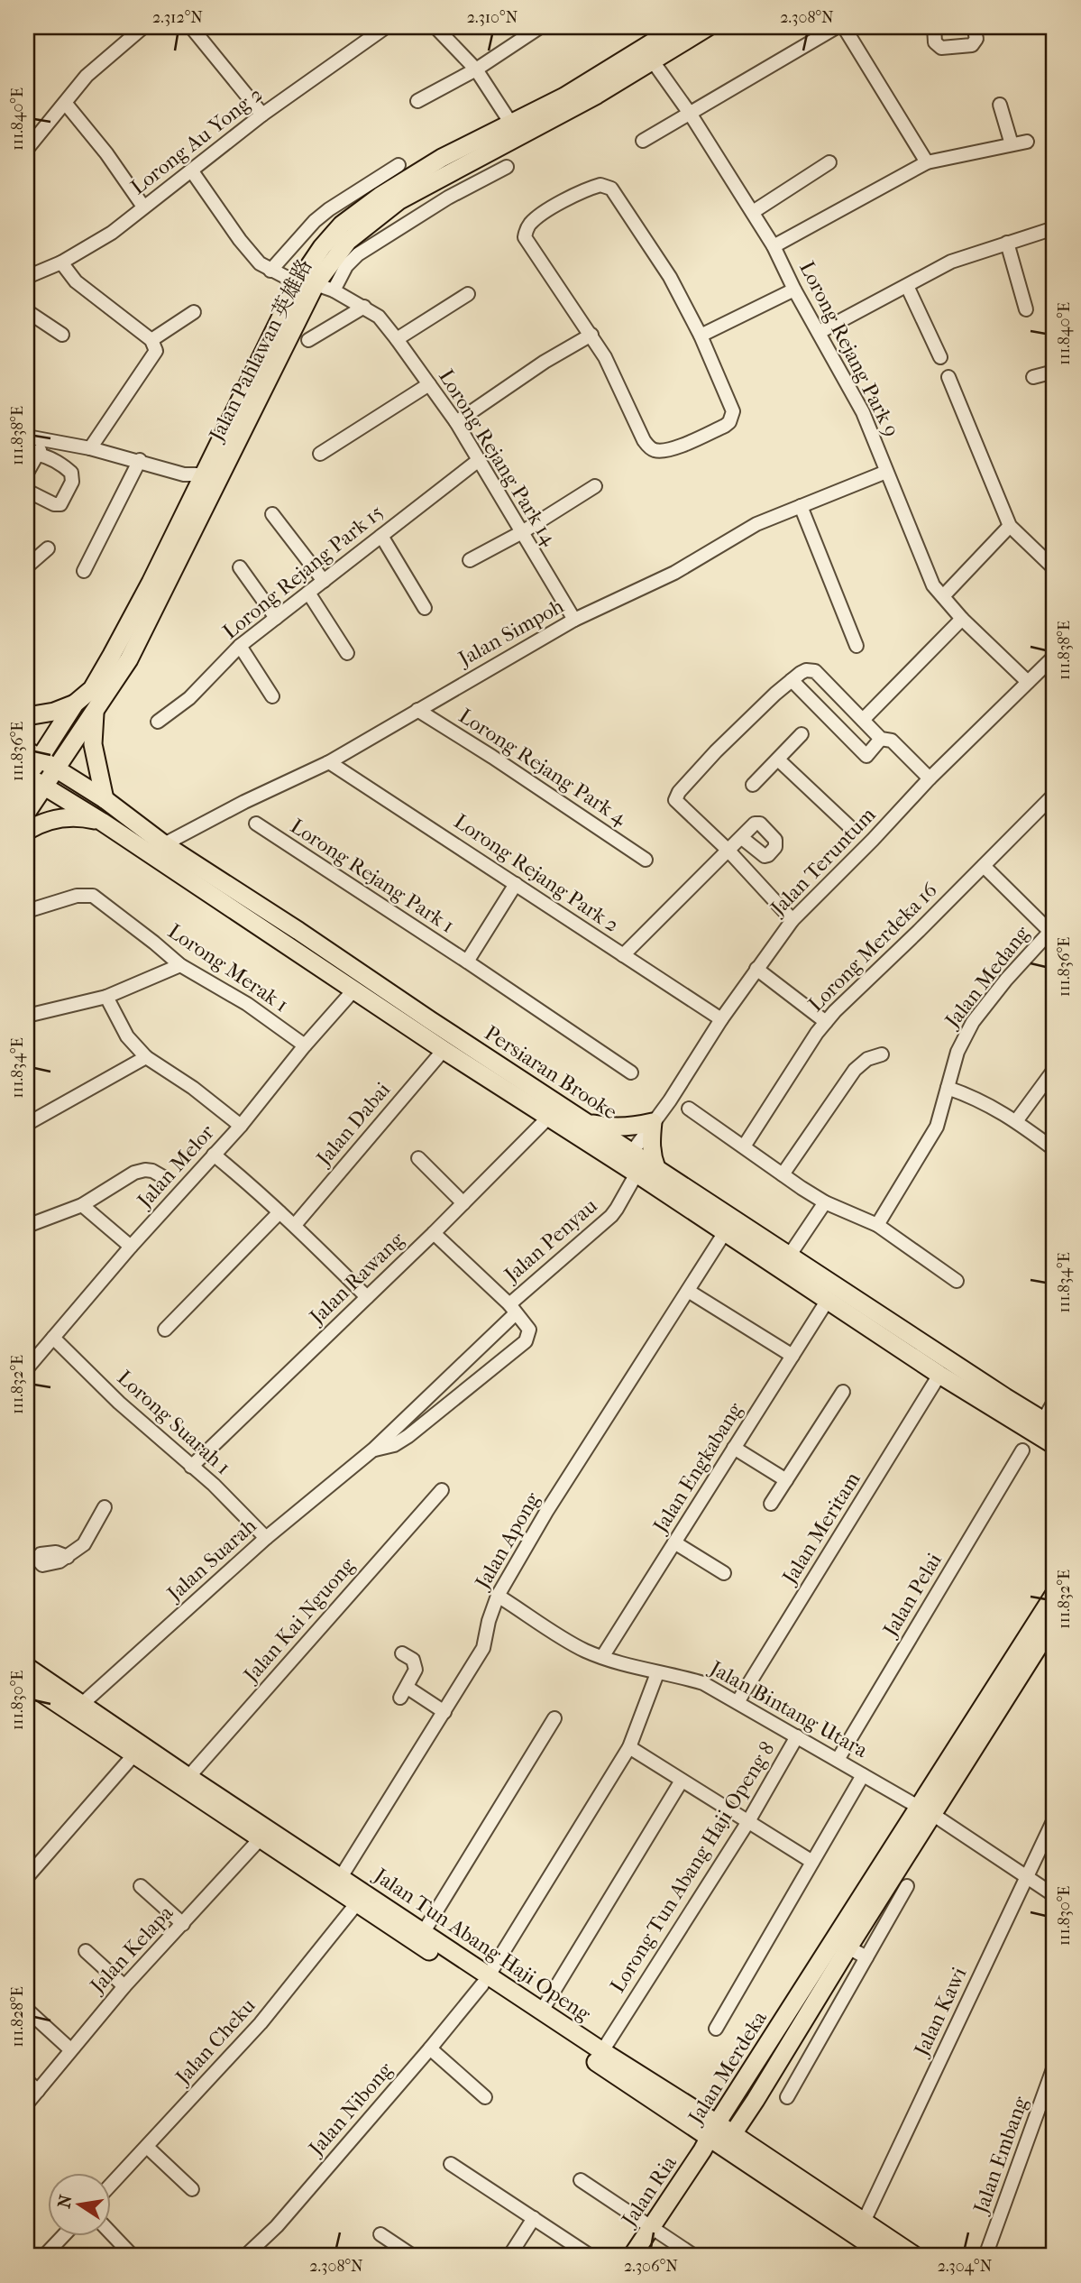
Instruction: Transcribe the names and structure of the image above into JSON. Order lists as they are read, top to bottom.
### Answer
{
  "streets": {
    "main road": [
      "Jalan Pahlawan 英雄路",
      "Persiaran Brooke",
      "Jalan Tun Abang Haji Openg",
      "Jalan Merdeka",
      "Jalan Ria"
    ],
    "street": [
      "Lorong Au Yong 2",
      "Lorong Rejang Park 9",
      "Lorong Rejang Park 14",
      "Lorong Rejang Park 15",
      "Jalan Simpoh",
      "Lorong Rejang Park 4",
      "Jalan Teruntum",
      "Lorong Rejang Park 2",
      "Lorong Rejang Park 1",
      "Lorong Merdeka 16",
      "Lorong Merak 1",
      "Jalan Medang",
      "Jalan Dabai",
      "Jalan Melor",
      "Jalan Penyau",
      "Jalan Rawang",
      "Lorong Suarah 1",
      "Jalan Engkabang",
      "Jalan Meritam",
      "Jalan Apong",
      "Jalan Suarah",
      "Jalan Pelai",
      "Jalan Kai Nguong",
      "Jalan Bintang Utara",
      "Lorong Tun Abang Haji Openg 8",
      "Jalan Kelapa",
      "Jalan Kawi",
      "Jalan Cheku",
      "Jalan Nibong",
      "Jalan Embang"
    ]
  },
  "crossings": [
    ["Lorong Rejang Park 9", "Jalan Pahlawan 英雄路"],
    ["Lorong Rejang Park 9", "Jalan Simpoh"],
    ["Lorong Rejang Park 9", "Jalan Teruntum"],
    ["Jalan Pahlawan 英雄路", "Lorong Rejang Park 14"],
    ["Jalan Pahlawan 英雄路", "Persiaran Brooke"],
    ["Lorong Rejang Park 14", "Lorong Rejang Park 15"],
    ["Lorong Rejang Park 14", "Jalan Simpoh"],
    ["Jalan Simpoh", "Lorong Rejang Park 4"],
    ["Jalan Simpoh", "Lorong Rejang Park 2"],
    ["Jalan Simpoh", "Persiaran Brooke"],
    ["Jalan Teruntum", "Lorong Rejang Park 2"],
    ["Jalan Teruntum", "Jalan Penyau"],
    ["Lorong Rejang Park 2", "Lorong Rejang Park 1"],
    ["Lorong Merak 1", "Jalan Melor"],
    ["Persiaran Brooke", "Jalan Dabai"],
    ["Persiaran Brooke", "Jalan Melor"],
    ["Persiaran Brooke", "Jalan Penyau"],
    ["Persiaran Brooke", "Jalan Rawang"],
    ["Persiaran Brooke", "Jalan Engkabang"],
    ["Persiaran Brooke", "Jalan Meritam"],
    ["Persiaran Brooke", "Jalan Apong"],
    ["Jalan Melor", "Lorong Suarah 1"],
    ["Jalan Penyau", "Jalan Suarah"],
    ["Jalan Rawang", "Lorong Suarah 1"],
    ["Jalan Rawang", "Jalan Suarah"],
    ["Lorong Suarah 1", "Jalan Suarah"],
    ["Jalan Engkabang", "Jalan Bintang Utara"],
    ["Jalan Meritam", "Jalan Bintang Utara"],
    ["Jalan Apong", "Jalan Bintang Utara"],
    ["Jalan Apong", "Jalan Tun Abang Haji Openg"],
    ["Jalan Suarah", "Jalan Tun Abang Haji Openg"],
    ["Jalan Pelai", "Jalan Bintang Utara"],
    ["Jalan Kai Nguong", "Jalan Tun Abang Haji Openg"],
    ["Jalan Bintang Utara", "Lorong Tun Abang Haji Openg 8"],
    ["Jalan Bintang Utara", "Jalan Kawi"],
    ["Jalan Bintang Utara", "Jalan Merdeka"],
    ["Jalan Bintang Utara", "Jalan Nibong"],
    ["Lorong Tun Abang Haji Openg 8", "Jalan Tun Abang Haji Openg"],
    ["Jalan Tun Abang Haji Openg", "Jalan Kelapa"],
    ["Jalan Tun Abang Haji Openg", "Jalan Kawi"],
    ["Jalan Tun Abang Haji Openg", "Jalan Cheku"],
    ["Jalan Tun Abang Haji Openg", "Jalan Merdeka"],
    ["Jalan Tun Abang Haji Openg", "Jalan Nibong"],
    ["Jalan Tun Abang Haji Openg", "Jalan Ria"],
    ["Jalan Merdeka", "Jalan Ria"]
  ],
  "north": "left",
  "coordinates": [
    "2.312°N",
    "2.310°N",
    "2.308°N",
    "111.840°E",
    "111.838°E",
    "111.836°E",
    "111.834°E",
    "111.832°E",
    "111.830°E",
    "111.828°E",
    "2.306°N",
    "2.304°N"
  ]
}
